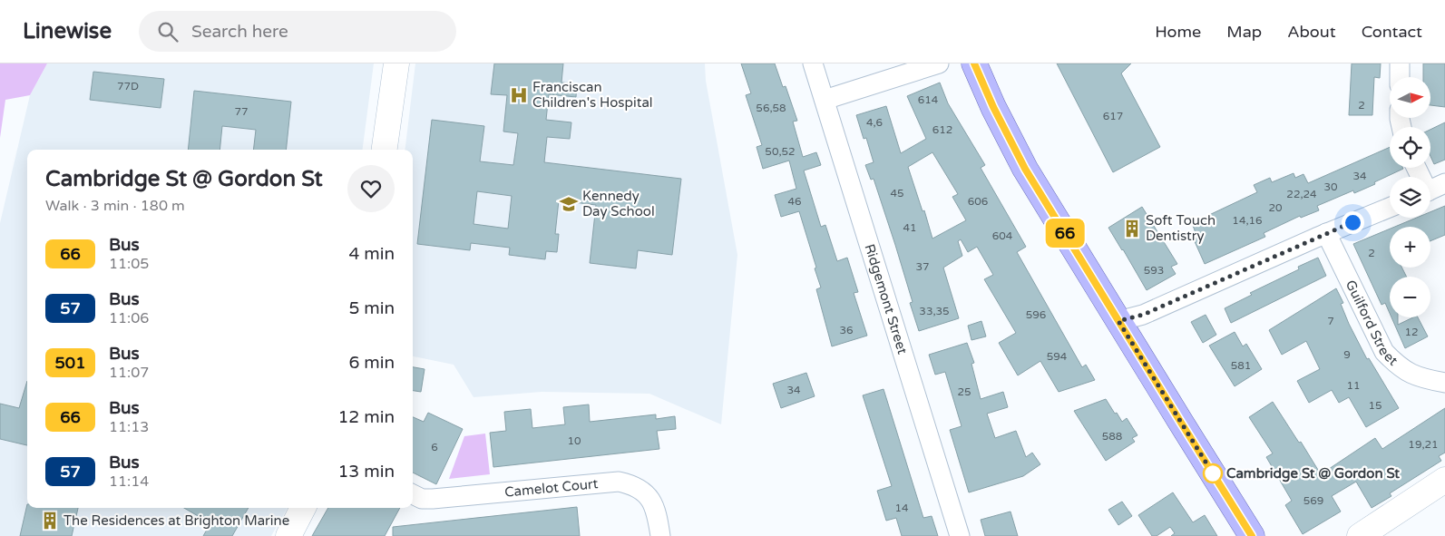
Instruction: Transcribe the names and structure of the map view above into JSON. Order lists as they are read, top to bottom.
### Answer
{
  "streets": {
    "street": ["Ridgemont Street", "Guilford Street", "Camelot Court"]
  },
  "places": {
    "hospital": ["Franciscan Children's Hospital"],
    "school or university": ["Kennedy Day School"],
    "building": ["Soft Touch Dentistry", "The Residences at Brighton Marine"],
    "other": ["Cambridge St @ Gordon St"]
  },
  "lines": ["bus line 66"],
  "house_numbers": [
    "77D",
    "614",
    "2",
    "56,58",
    "77",
    "617",
    "4,6",
    "612",
    "50,52",
    "34",
    "30",
    "45",
    "22,24",
    "46",
    "606",
    "20",
    "14,16",
    "41",
    "604",
    "2",
    "37",
    "593",
    "33,35",
    "596",
    "7",
    "36",
    "12",
    "9",
    "594",
    "581",
    "11",
    "34",
    "25",
    "15",
    "588",
    "10",
    "19,21",
    "6",
    "569",
    "14"
  ],
  "north": "right",
  "page": {
    "header": "Linewise",
    "search": "Search here",
    "nav": [
      "Home",
      "Map",
      "About",
      "Contact"
    ],
    "on_map": "66",
    "map_buttons": ["+", "−"],
    "heading": ["Cambridge St @ Gordon St", "Walk · 3 min · 180 m"],
    "list": [
      {
        "mark": "66",
        "name": "Bus",
        "note": "11:05",
        "value": "4 min"
      },
      {
        "mark": "57",
        "name": "Bus",
        "note": "11:06",
        "value": "5 min"
      },
      {
        "mark": "501",
        "name": "Bus",
        "note": "11:07",
        "value": "6 min"
      },
      {
        "mark": "66",
        "name": "Bus",
        "note": "11:13",
        "value": "12 min"
      },
      {
        "mark": "57",
        "name": "Bus",
        "note": "11:14",
        "value": "13 min"
      }
    ]
  }
}
